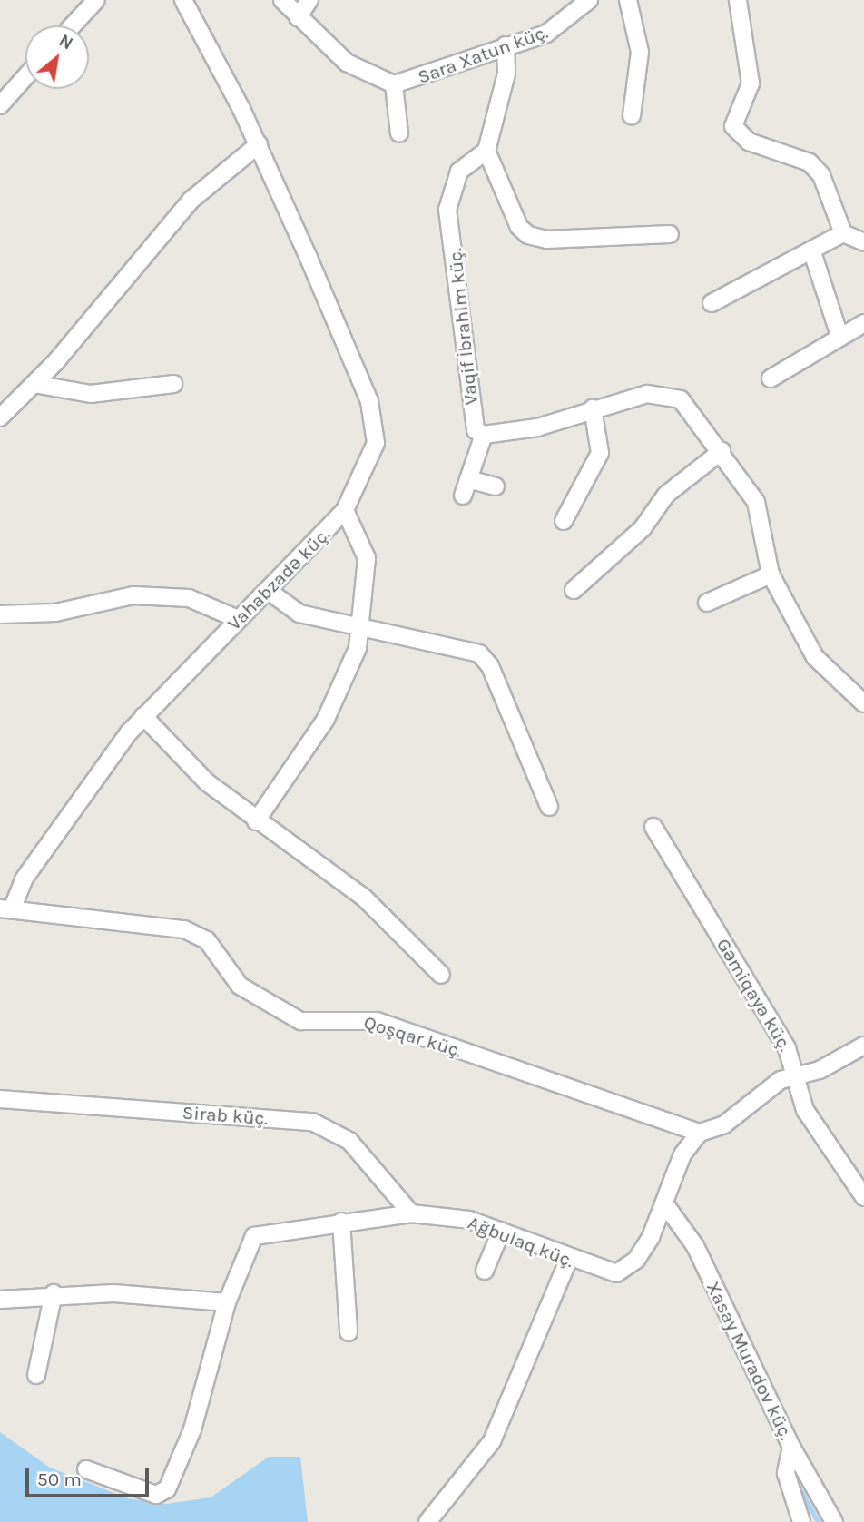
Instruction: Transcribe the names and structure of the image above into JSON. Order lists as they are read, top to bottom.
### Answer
{
  "streets": {
    "street": [
      "Sara Xatun küç.",
      "Vaqif İbrahim küç.",
      "Vahabzadə küç.",
      "Gəmiqaya küç.",
      "Qoşqar küç.",
      "Sirab küç.",
      "Ağbulaq küç.",
      "Xasay Muradov küç."
    ]
  },
  "crossings": [
    ["Vahabzadə küç.", "Qoşqar küç."],
    ["Qoşqar küç.", "Ağbulaq küç."],
    ["Sirab küç.", "Ağbulaq küç."],
    ["Ağbulaq küç.", "Xasay Muradov küç."]
  ],
  "scale_bar": "50 m",
  "north": "top right"
}
